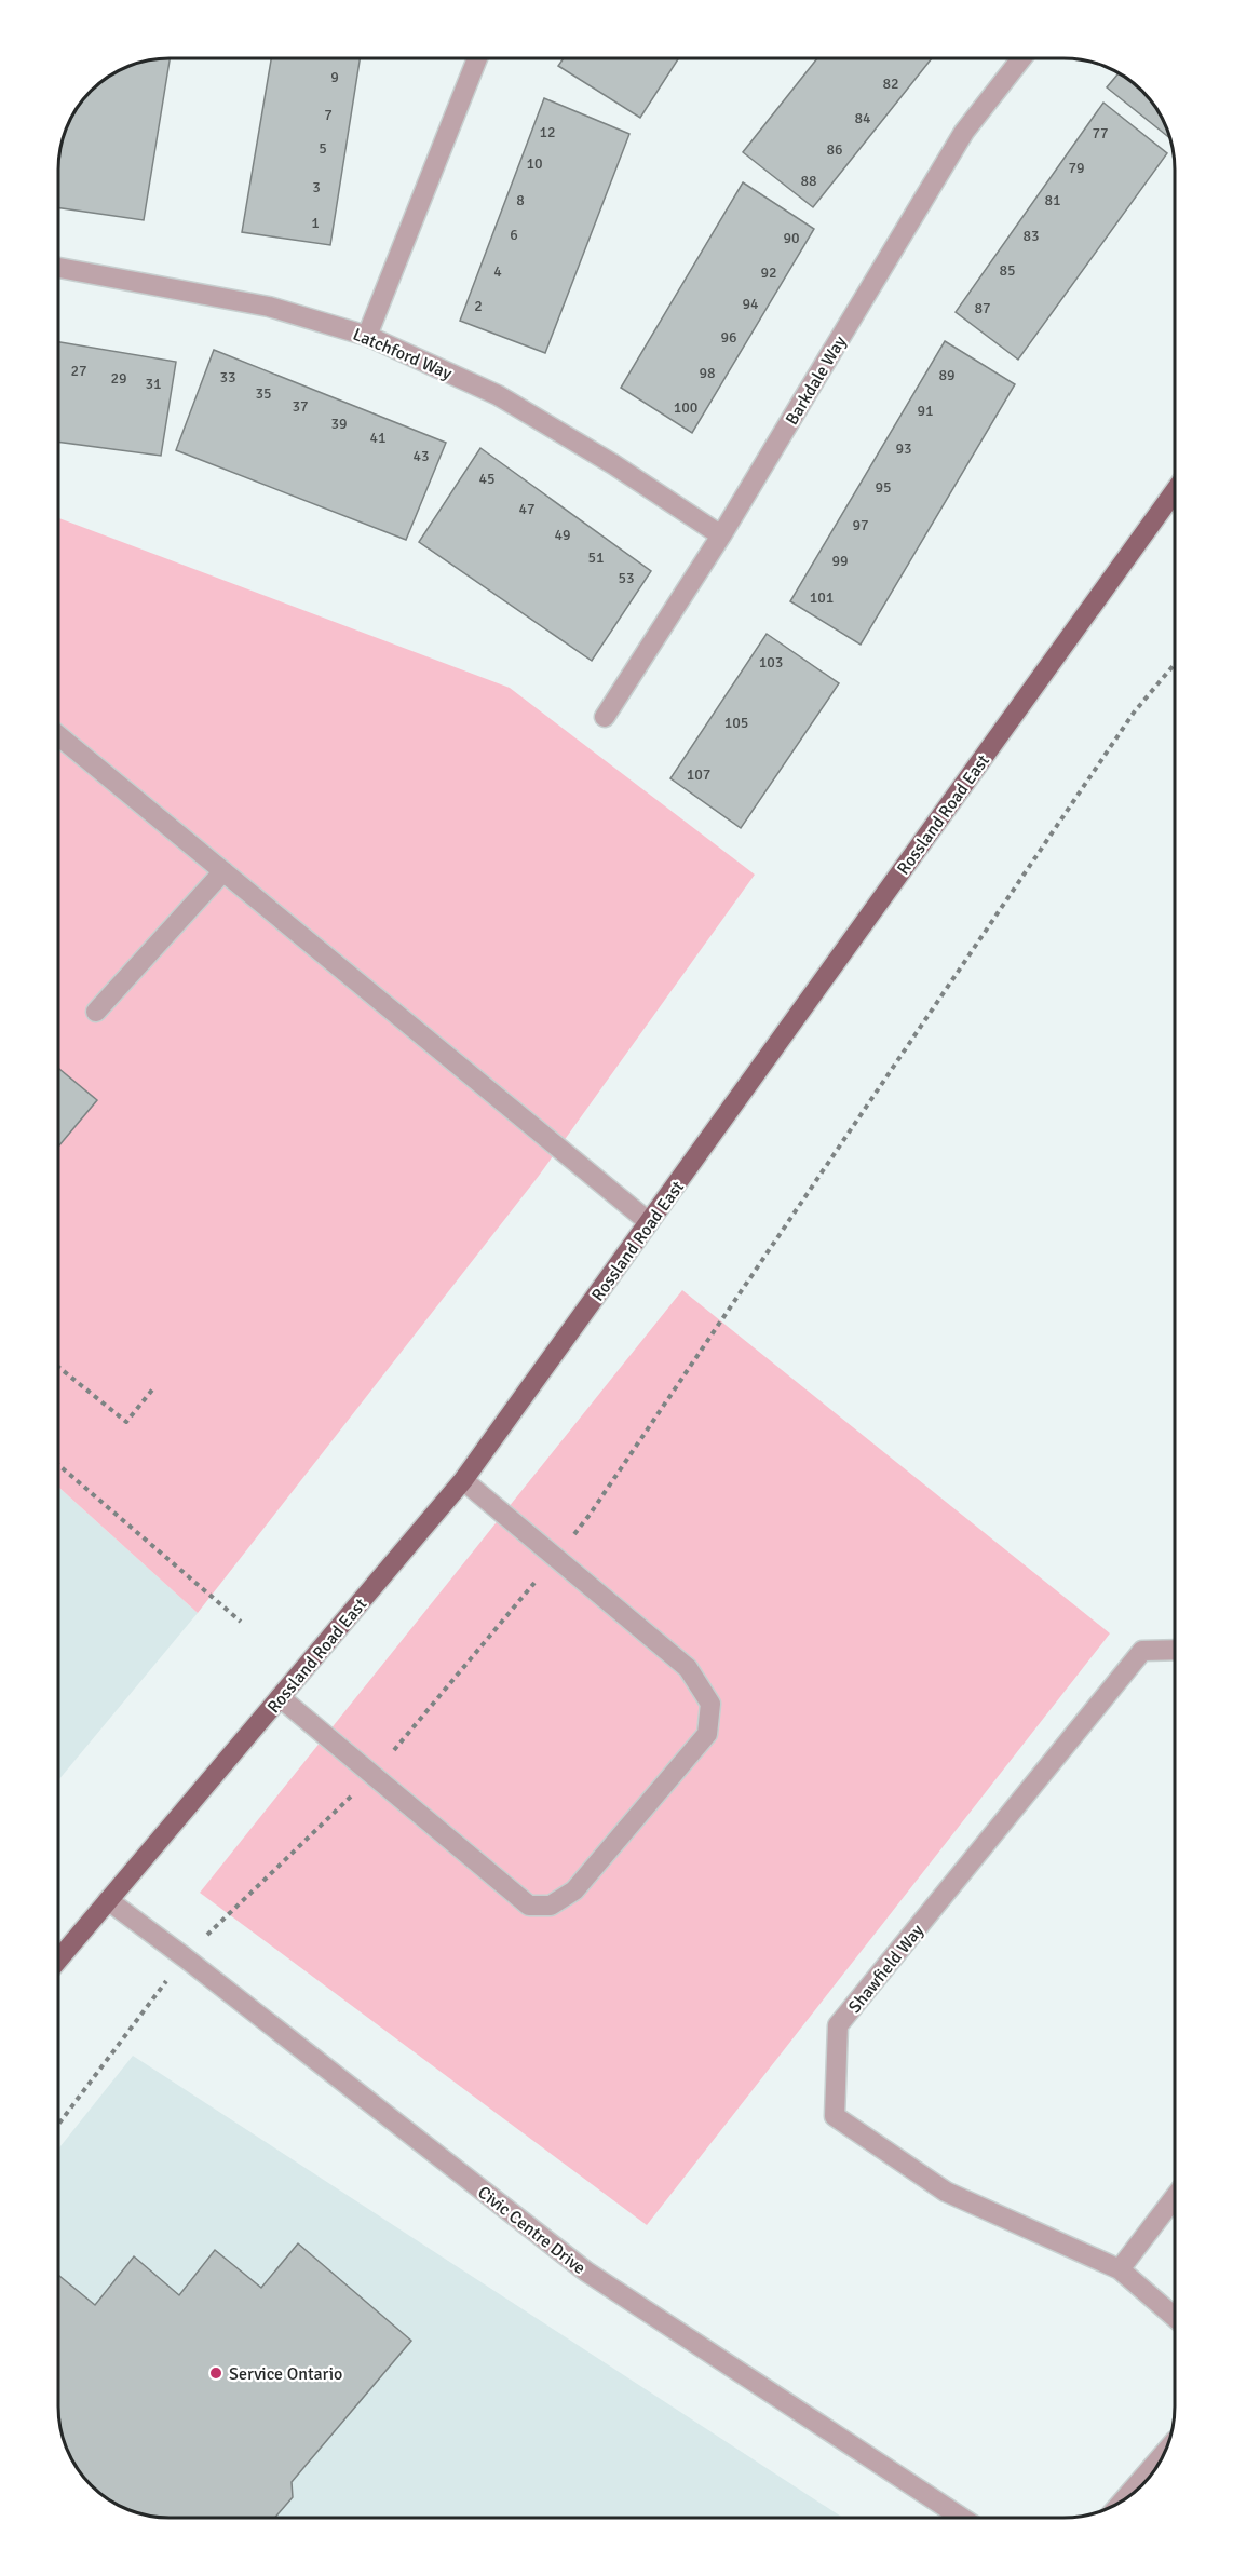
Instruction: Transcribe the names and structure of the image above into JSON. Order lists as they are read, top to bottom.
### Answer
{
  "streets": {
    "main road": ["Rossland Road East"],
    "street": [
      "Latchford Way",
      "Barkdale Way",
      "Shawfield Way",
      "Civic Centre Drive"
    ]
  },
  "crossings": [
    ["Latchford Way", "Barkdale Way"],
    ["Rossland Road East", "Civic Centre Drive"]
  ],
  "places": ["Service Ontario"],
  "house_numbers": [
    "9",
    "82",
    "7",
    "84",
    "12",
    "77",
    "5",
    "86",
    "10",
    "79",
    "88",
    "3",
    "8",
    "81",
    "1",
    "6",
    "83",
    "90",
    "85",
    "4",
    "92",
    "94",
    "2",
    "87",
    "96",
    "27",
    "98",
    "89",
    "33",
    "29",
    "31",
    "35",
    "37",
    "100",
    "91",
    "39",
    "41",
    "93",
    "43",
    "45",
    "95",
    "47",
    "97",
    "49",
    "51",
    "99",
    "53",
    "101",
    "103",
    "105",
    "107"
  ]
}
